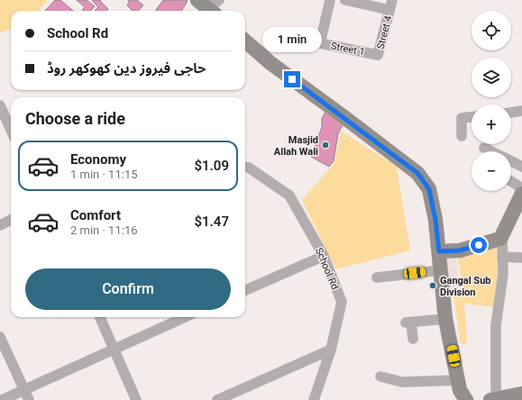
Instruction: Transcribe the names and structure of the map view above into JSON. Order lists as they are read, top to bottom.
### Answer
{
  "streets": {
    "street": ["Street 4", "Street 1", "School Rd"]
  },
  "crossings": [
    ["Street 4", "Street 1"]
  ],
  "places": ["Masjid Allah Wali", "Gangal Sub Division"],
  "page": {
    "map_buttons": ["+", "−"],
    "banner": ["School Rd", "حاجی فیروز دین کھوکھر روڈ"],
    "bubble": "1 min",
    "heading": "Choose a ride",
    "list": [
      {
        "name": "Economy",
        "note": "1 min · 11:15",
        "value": "$1.09"
      },
      {
        "name": "Comfort",
        "note": "2 min · 11:16",
        "value": "$1.47"
      }
    ],
    "buttons": "Confirm"
  }
}
